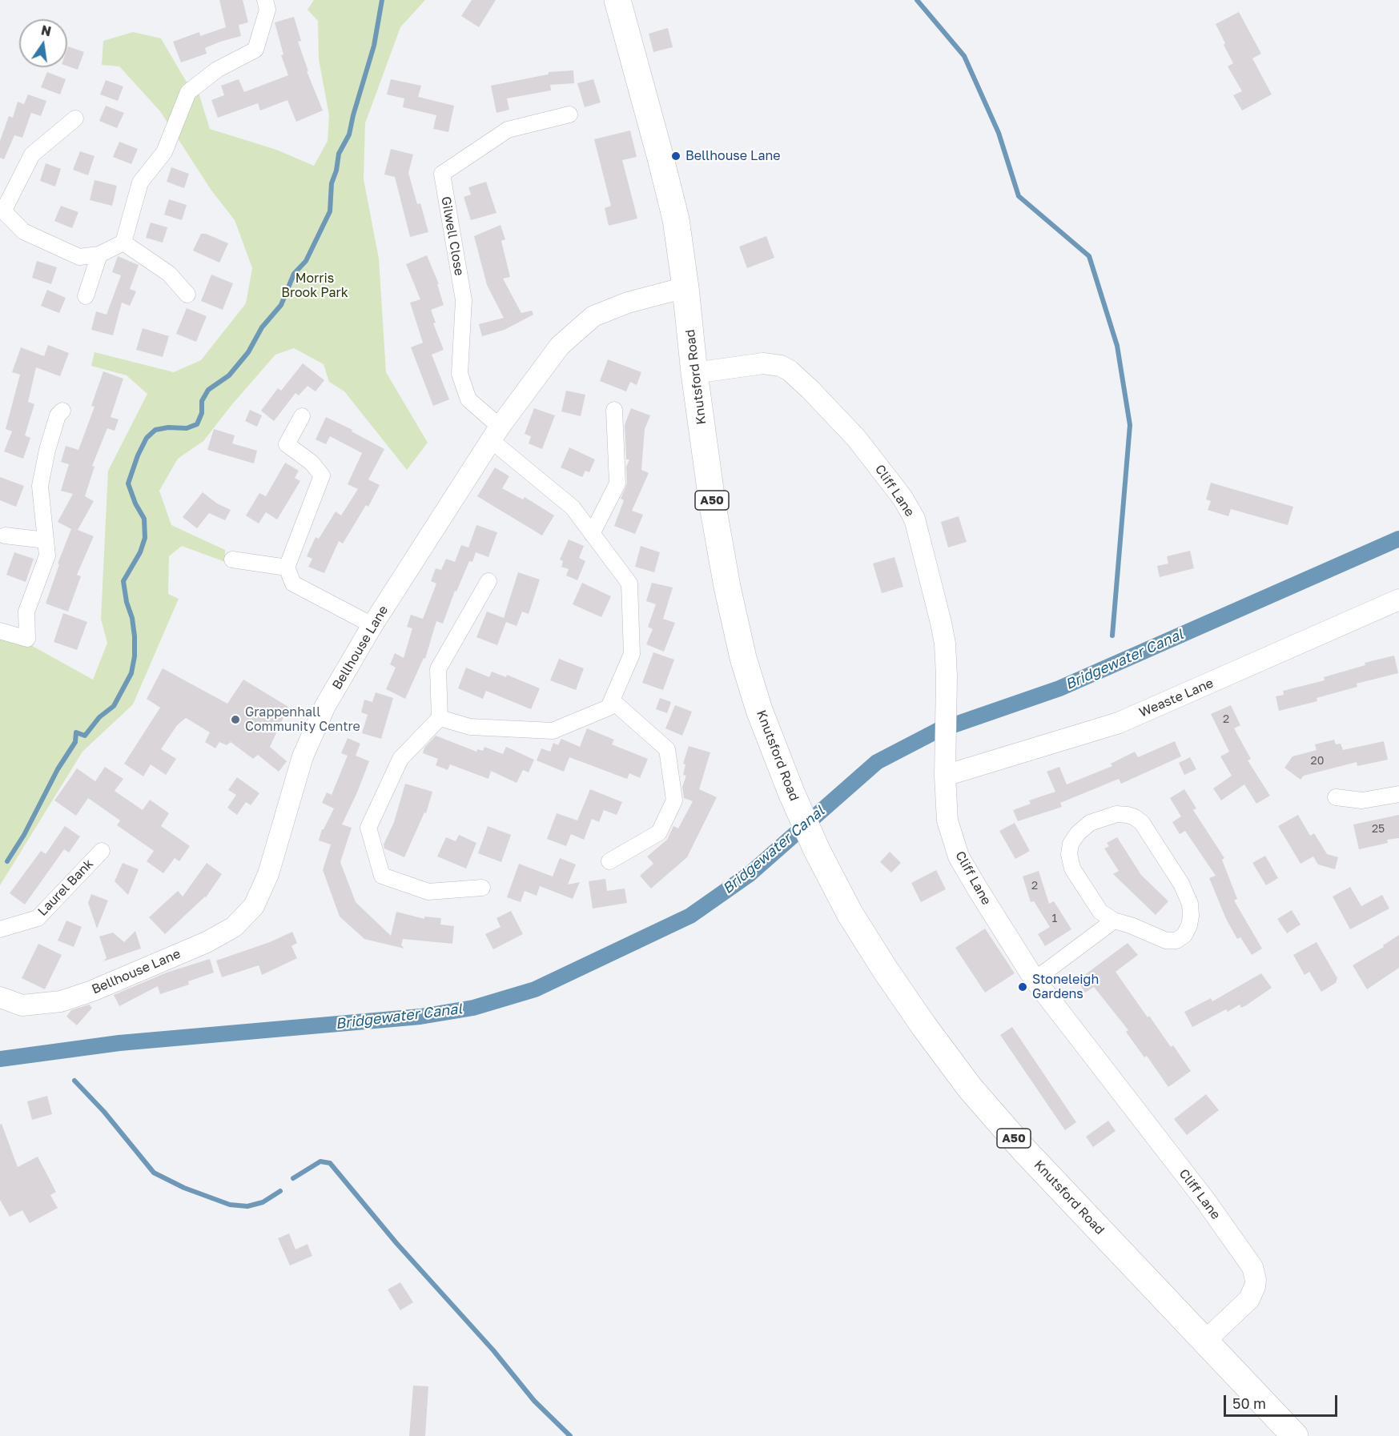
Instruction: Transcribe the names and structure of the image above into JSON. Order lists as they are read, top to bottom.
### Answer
{
  "streets": {
    "highway": ["Knutsford Road", "A50"],
    "street": [
      "Gilwell Close",
      "Cliff Lane",
      "Bellhouse Lane",
      "Weaste Lane",
      "Laurel Bank"
    ]
  },
  "crossings": [
    ["Gilwell Close", "Bellhouse Lane"],
    ["Knutsford Road", "Cliff Lane"],
    ["Knutsford Road", "Bellhouse Lane"],
    ["Cliff Lane", "Weaste Lane"]
  ],
  "water": ["Bridgewater Canal"],
  "parks": ["Morris Brook Park"],
  "places": ["Bellhouse Lane", "Grappenhall Community Centre", "Stoneleigh Gardens"],
  "house_numbers": [
    "2",
    "20",
    "25",
    "2",
    "1"
  ],
  "scale_bar": "50 m",
  "north": "top"
}
